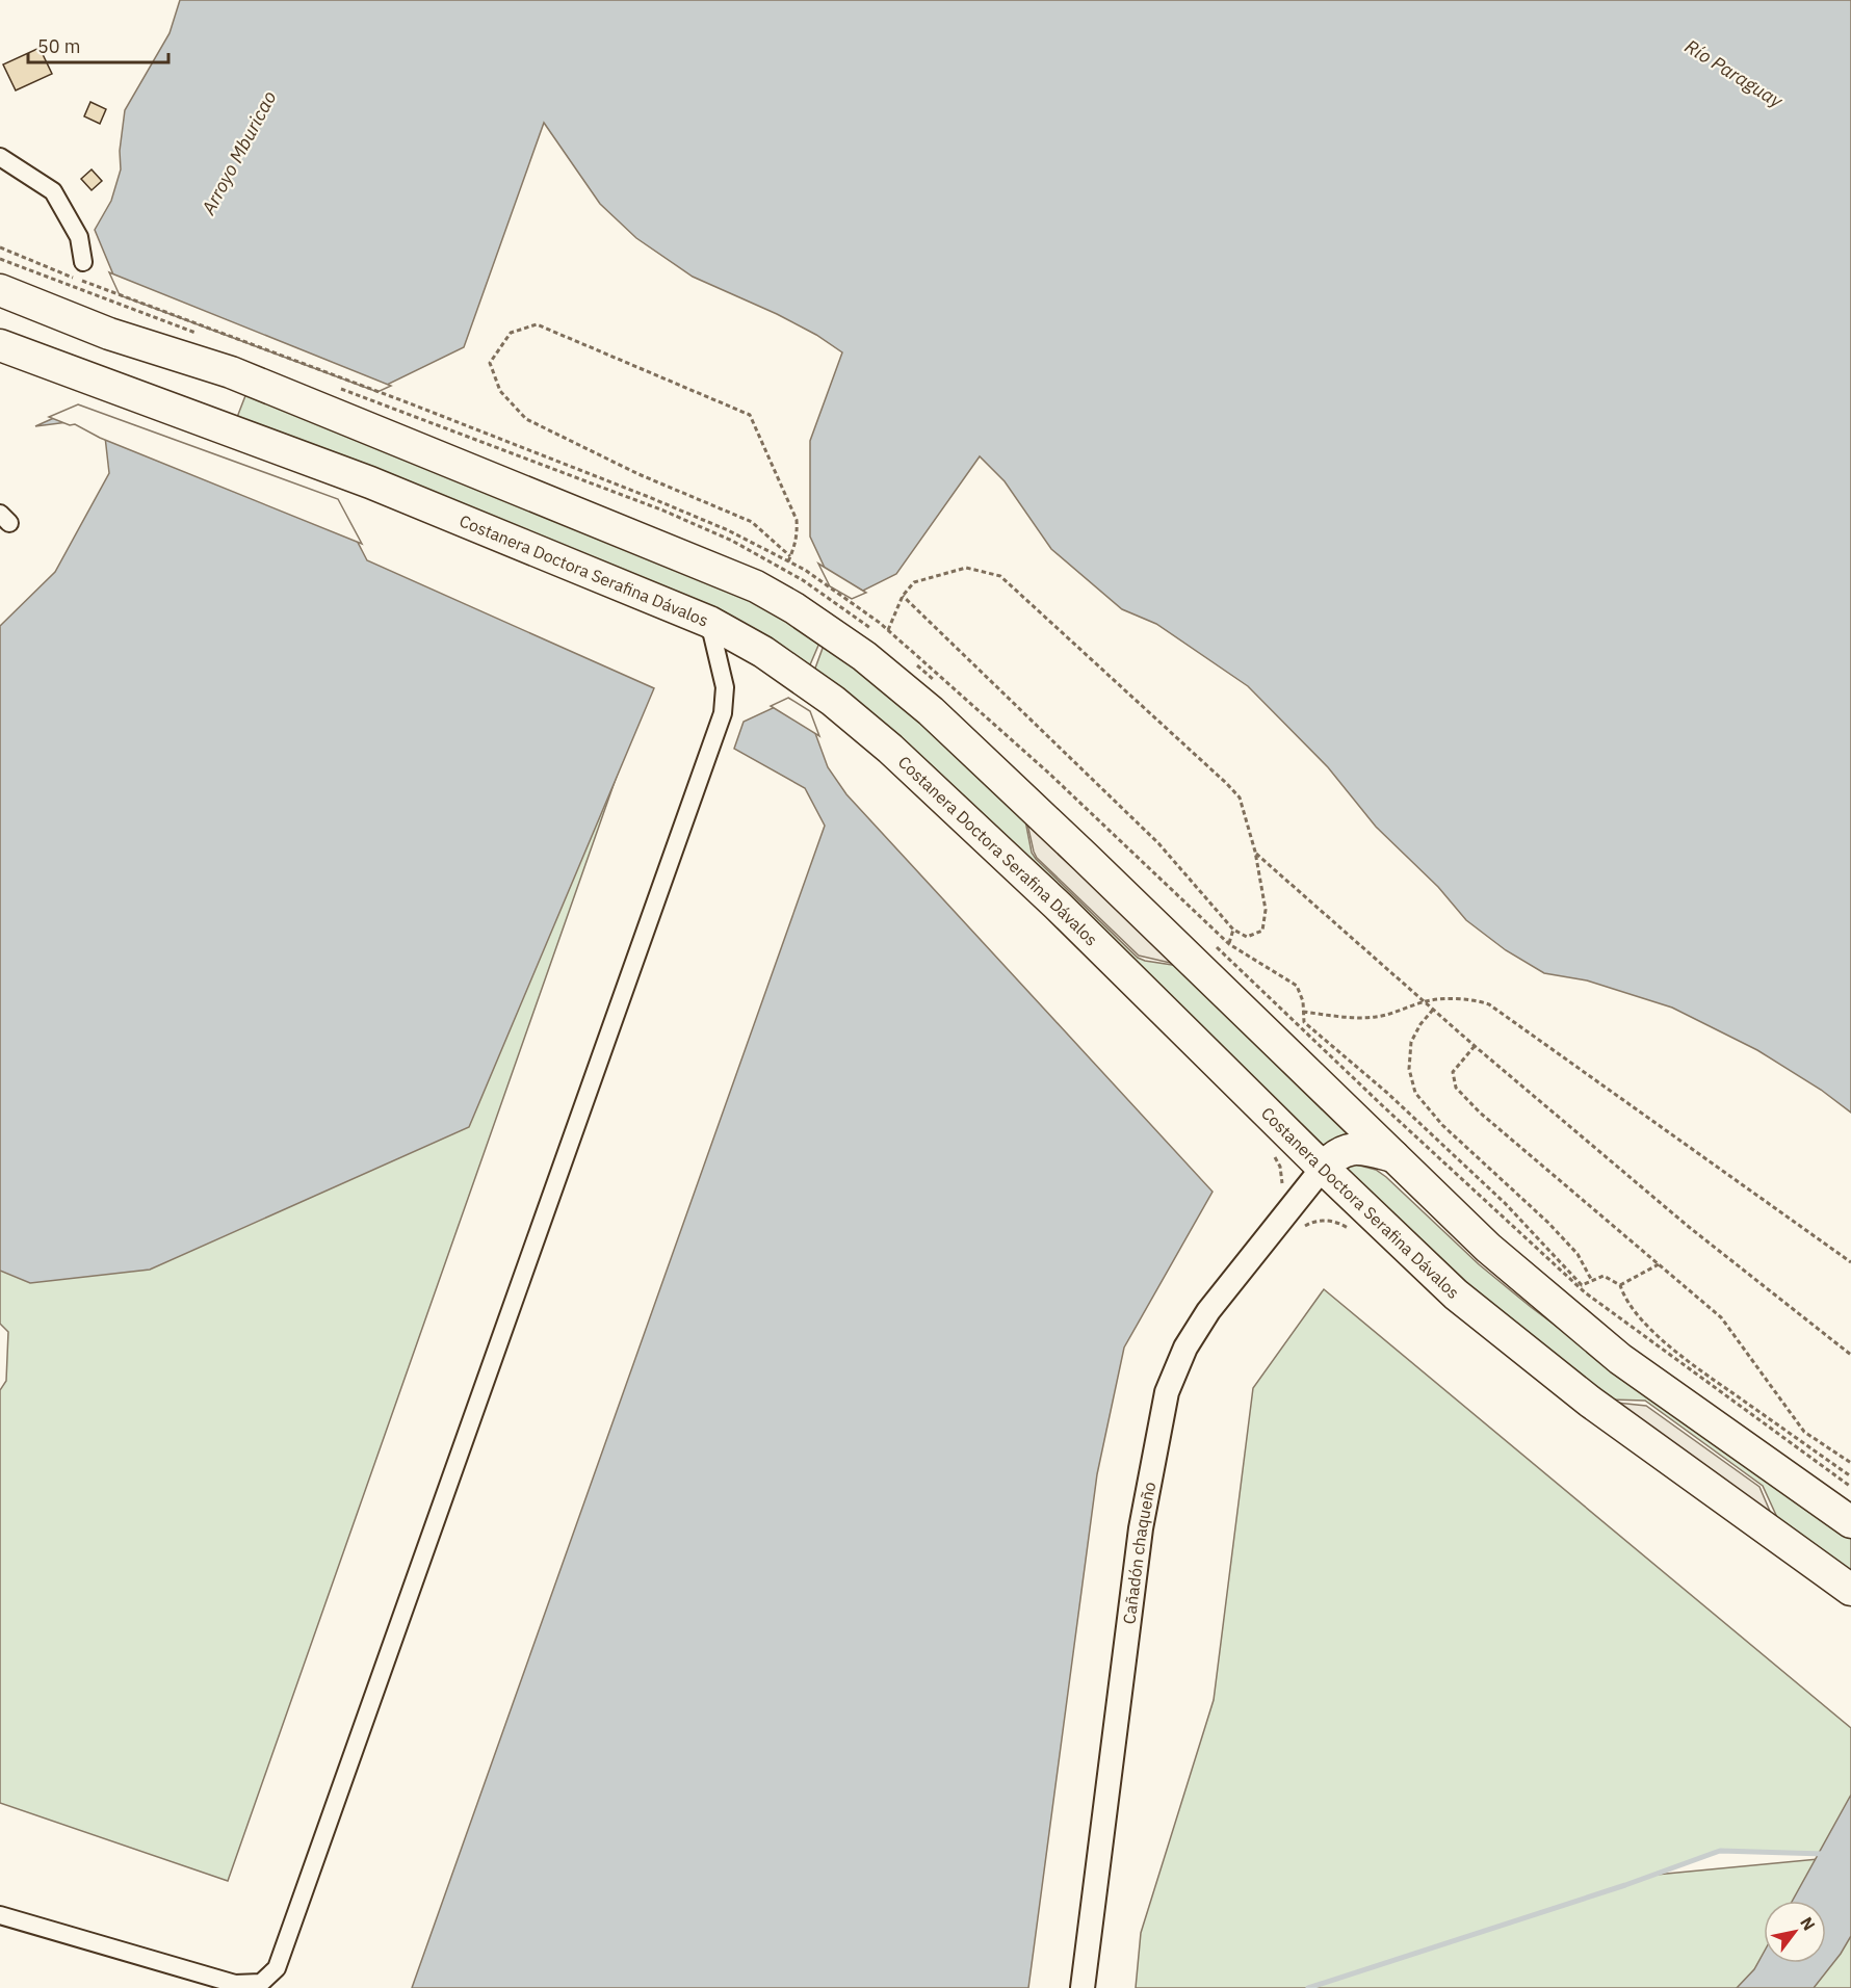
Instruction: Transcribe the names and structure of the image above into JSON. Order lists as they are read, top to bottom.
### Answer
{
  "streets": {
    "highway": ["Costanera Doctora Serafina Dávalos"],
    "main road": ["Cañadón chaqueño"]
  },
  "crossings": [
    ["Costanera Doctora Serafina Dávalos", "Cañadón chaqueño"]
  ],
  "water": ["Río Paraguay", "Arroyo Mburicao"],
  "scale_bar": "50 m",
  "north": "top right"
}
